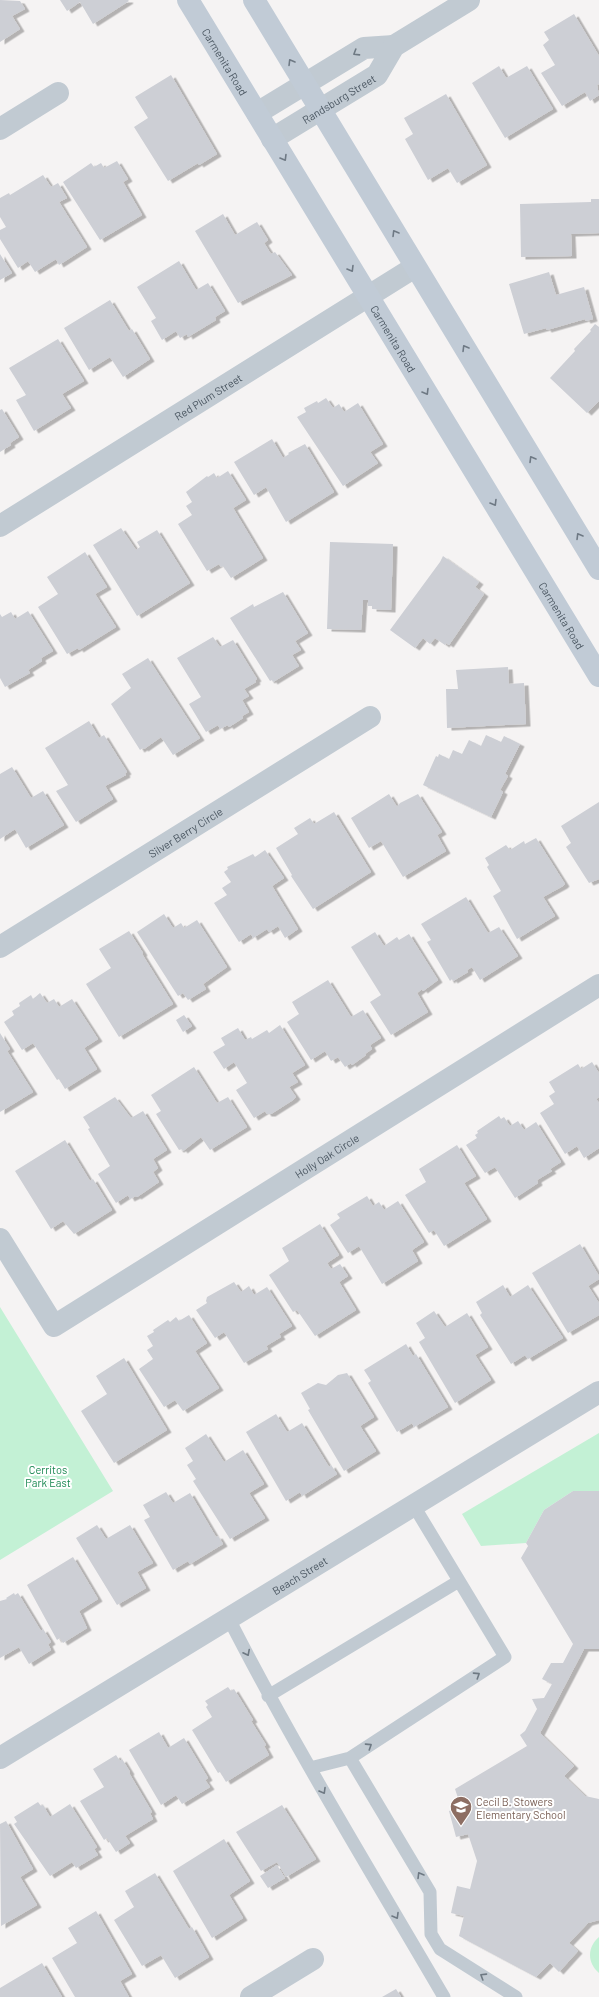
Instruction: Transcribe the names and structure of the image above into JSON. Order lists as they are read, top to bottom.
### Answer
{
  "streets": {
    "main road": ["Carmenita Road"],
    "street": [
      "Randsburg Street",
      "Red Plum Street",
      "Silver Berry Circle",
      "Holly Oak Circle",
      "Beach Street"
    ]
  },
  "crossings": [
    ["Carmenita Road", "Randsburg Street"],
    ["Carmenita Road", "Red Plum Street"]
  ],
  "parks": ["Cerritos Park East"],
  "places": {
    "school or university": ["Cecil B. Stowers Elementary School"]
  }
}
